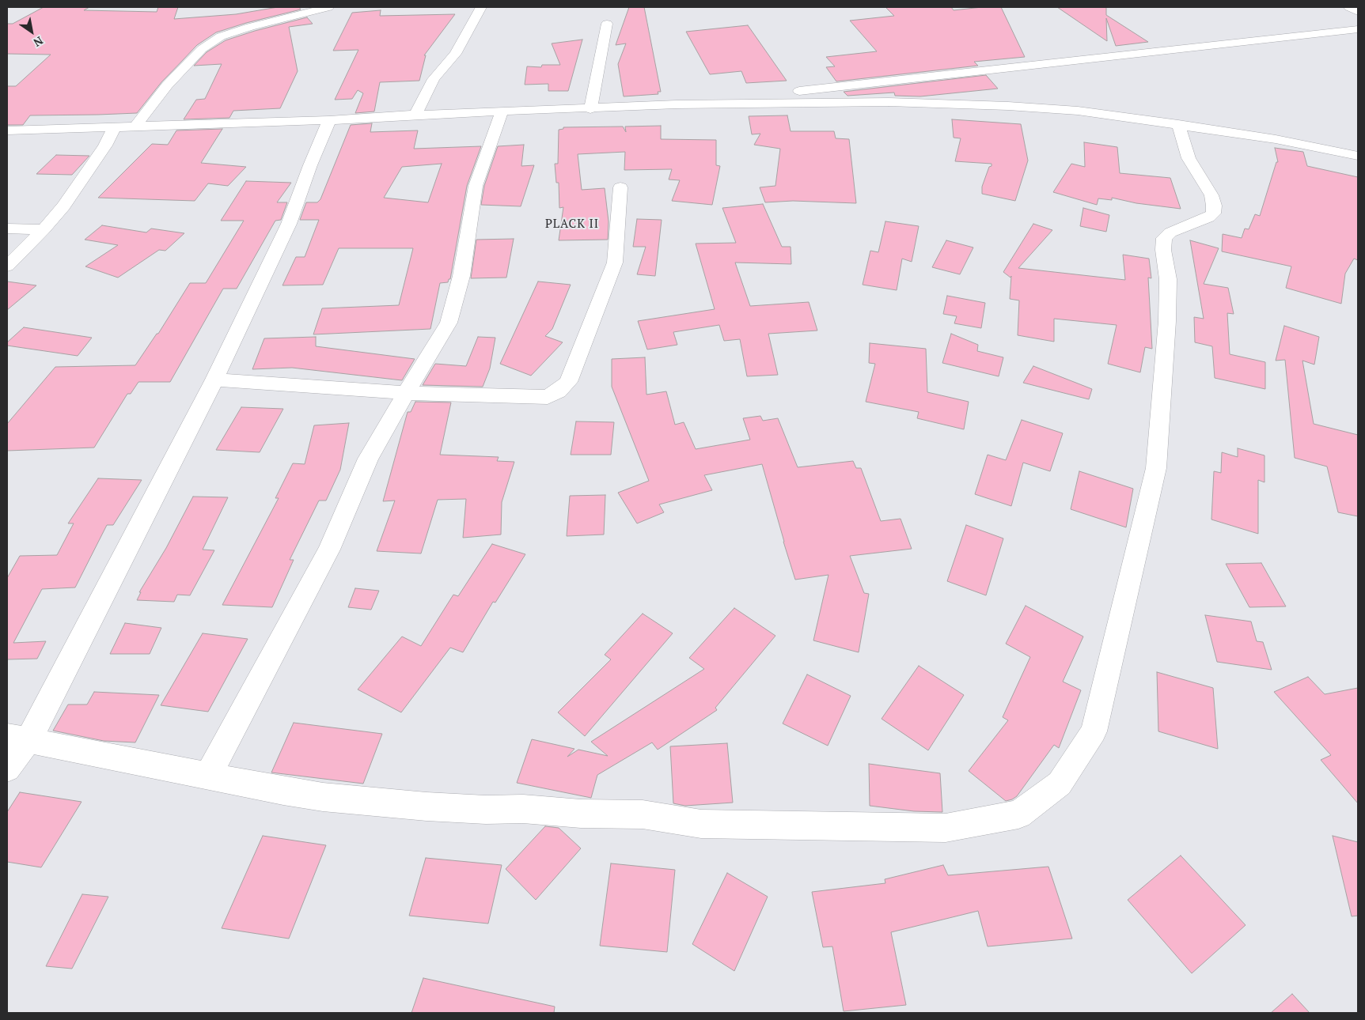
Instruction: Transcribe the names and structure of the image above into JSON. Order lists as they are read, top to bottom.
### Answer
{
  "districts": ["PLACK II"],
  "north": "bottom right"
}
